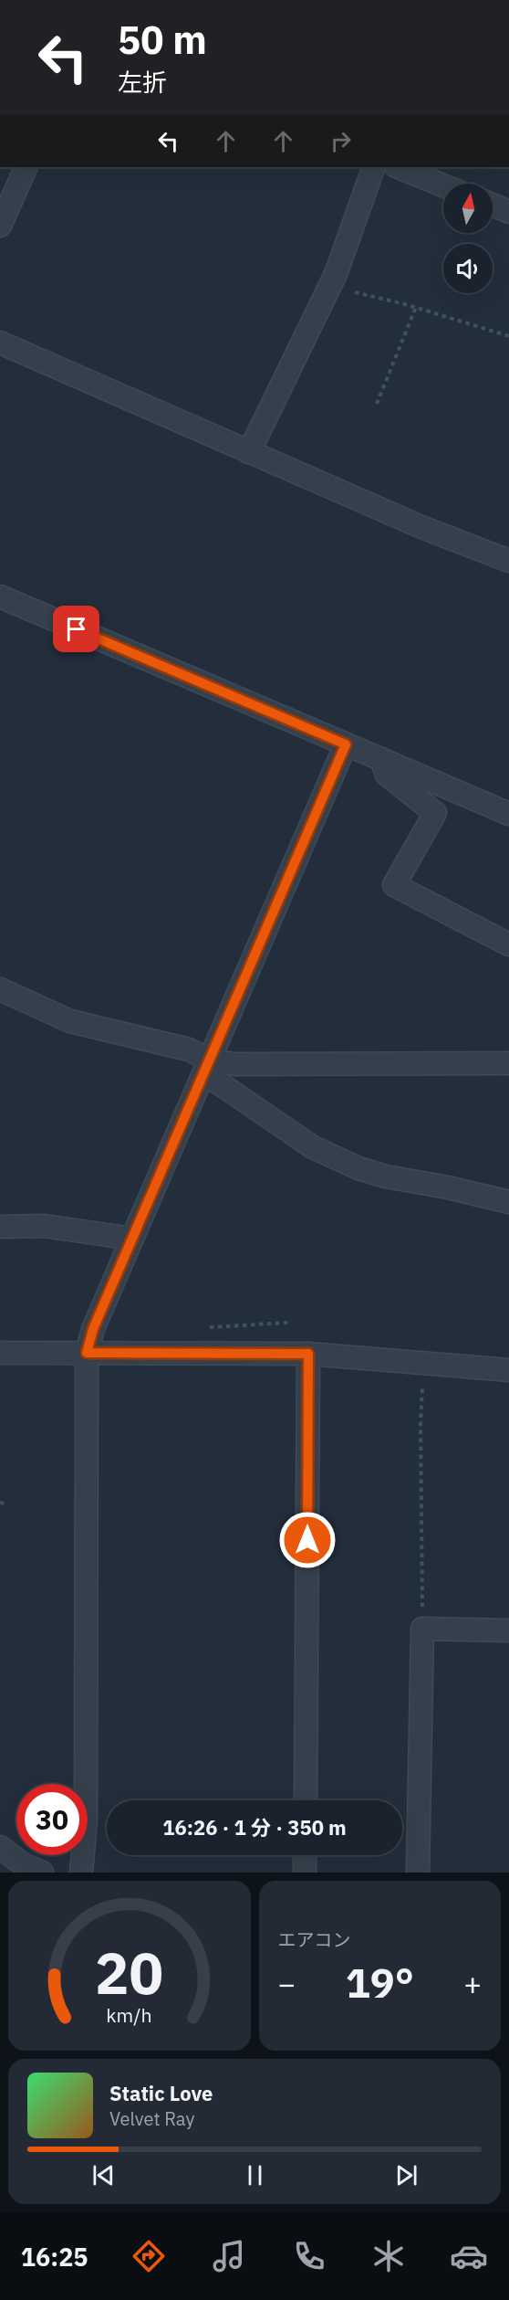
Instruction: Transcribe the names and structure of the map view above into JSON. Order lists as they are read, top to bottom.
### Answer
{
  "north": "top",
  "page": {
    "turn": ["50 m", "左折"],
    "limit": "30",
    "trip": "16:26 · 1 分 · 350 m",
    "tile": "エアコン",
    "heat": ["−", "19°", "+"],
    "song": ["Static Love", "Velvet Ray"],
    "tabs": "16:25",
    "gauge": ["20", "km/h"]
  }
}
